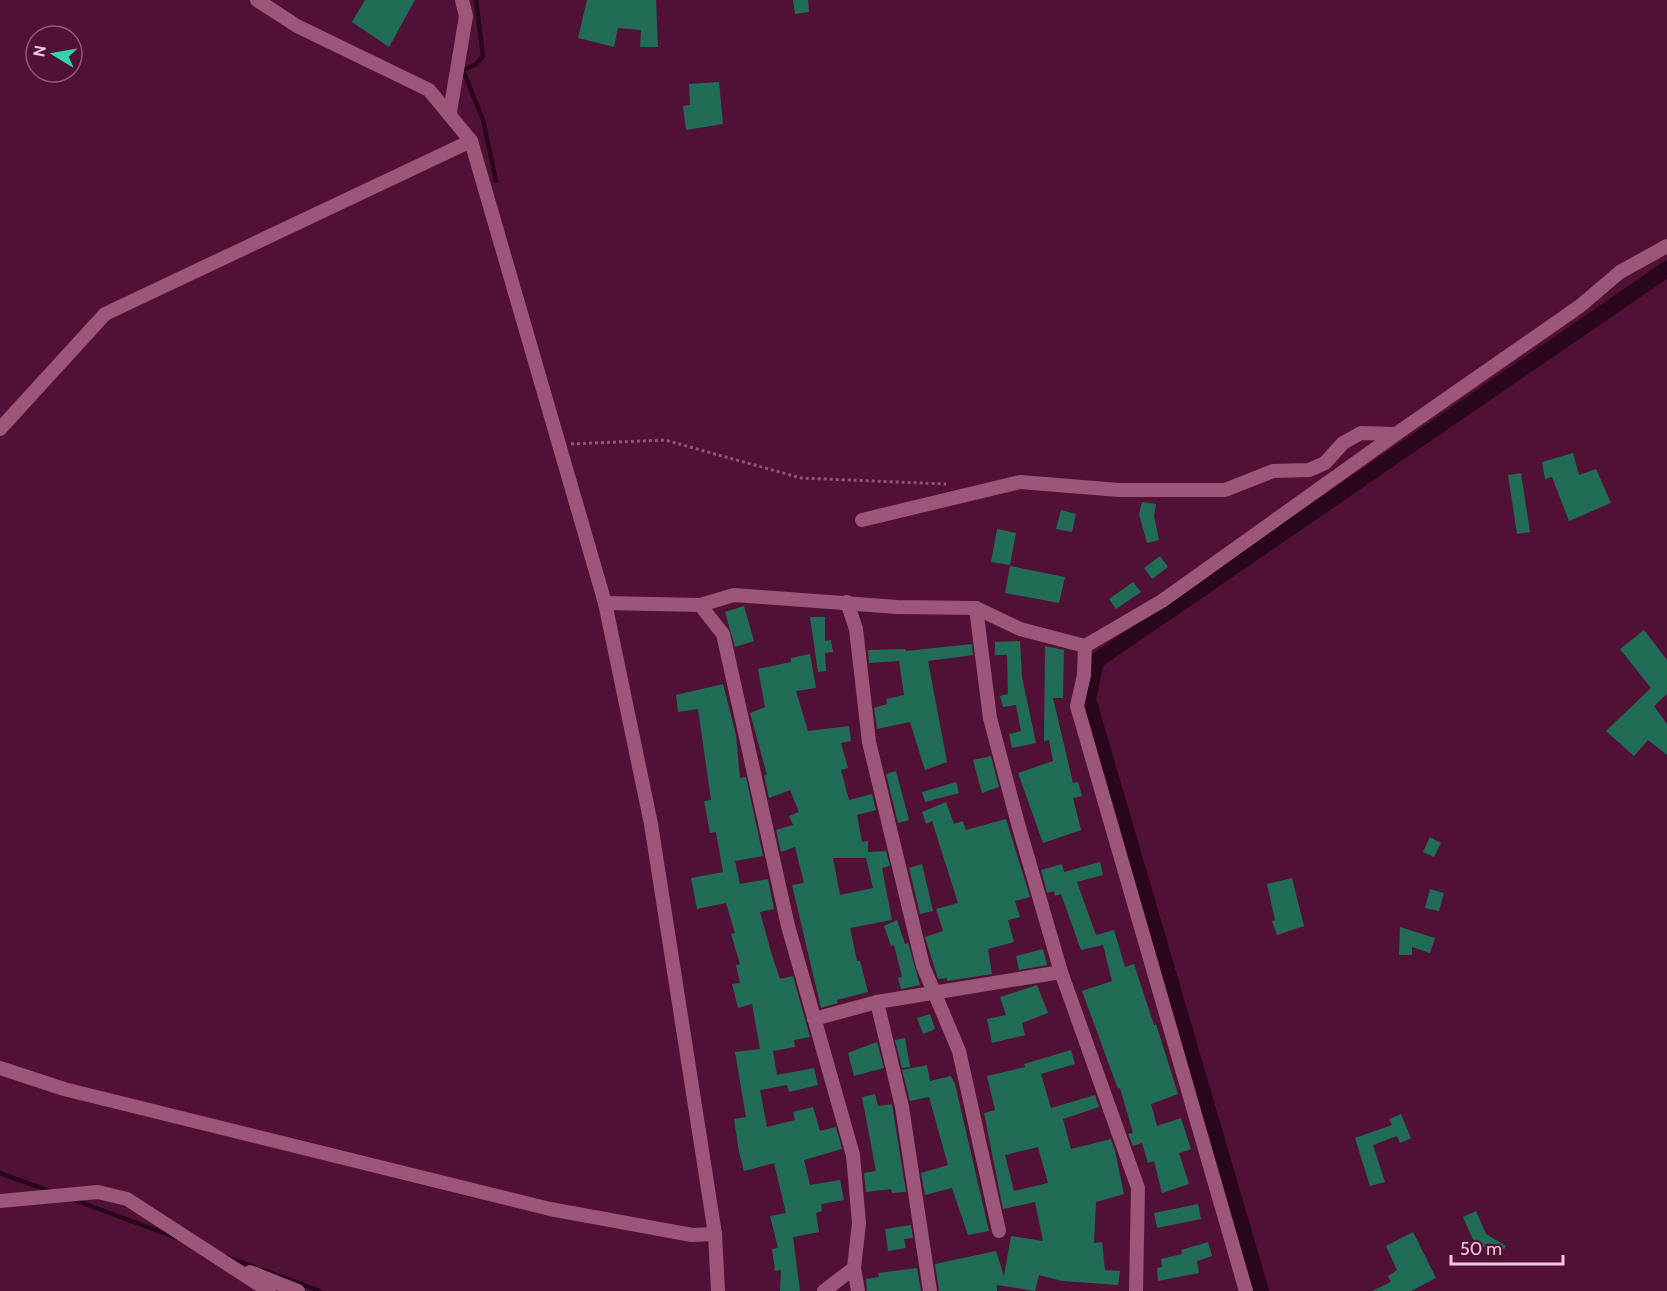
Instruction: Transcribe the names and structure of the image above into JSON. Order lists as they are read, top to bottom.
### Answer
{
  "scale_bar": "50 m",
  "north": "left"
}
